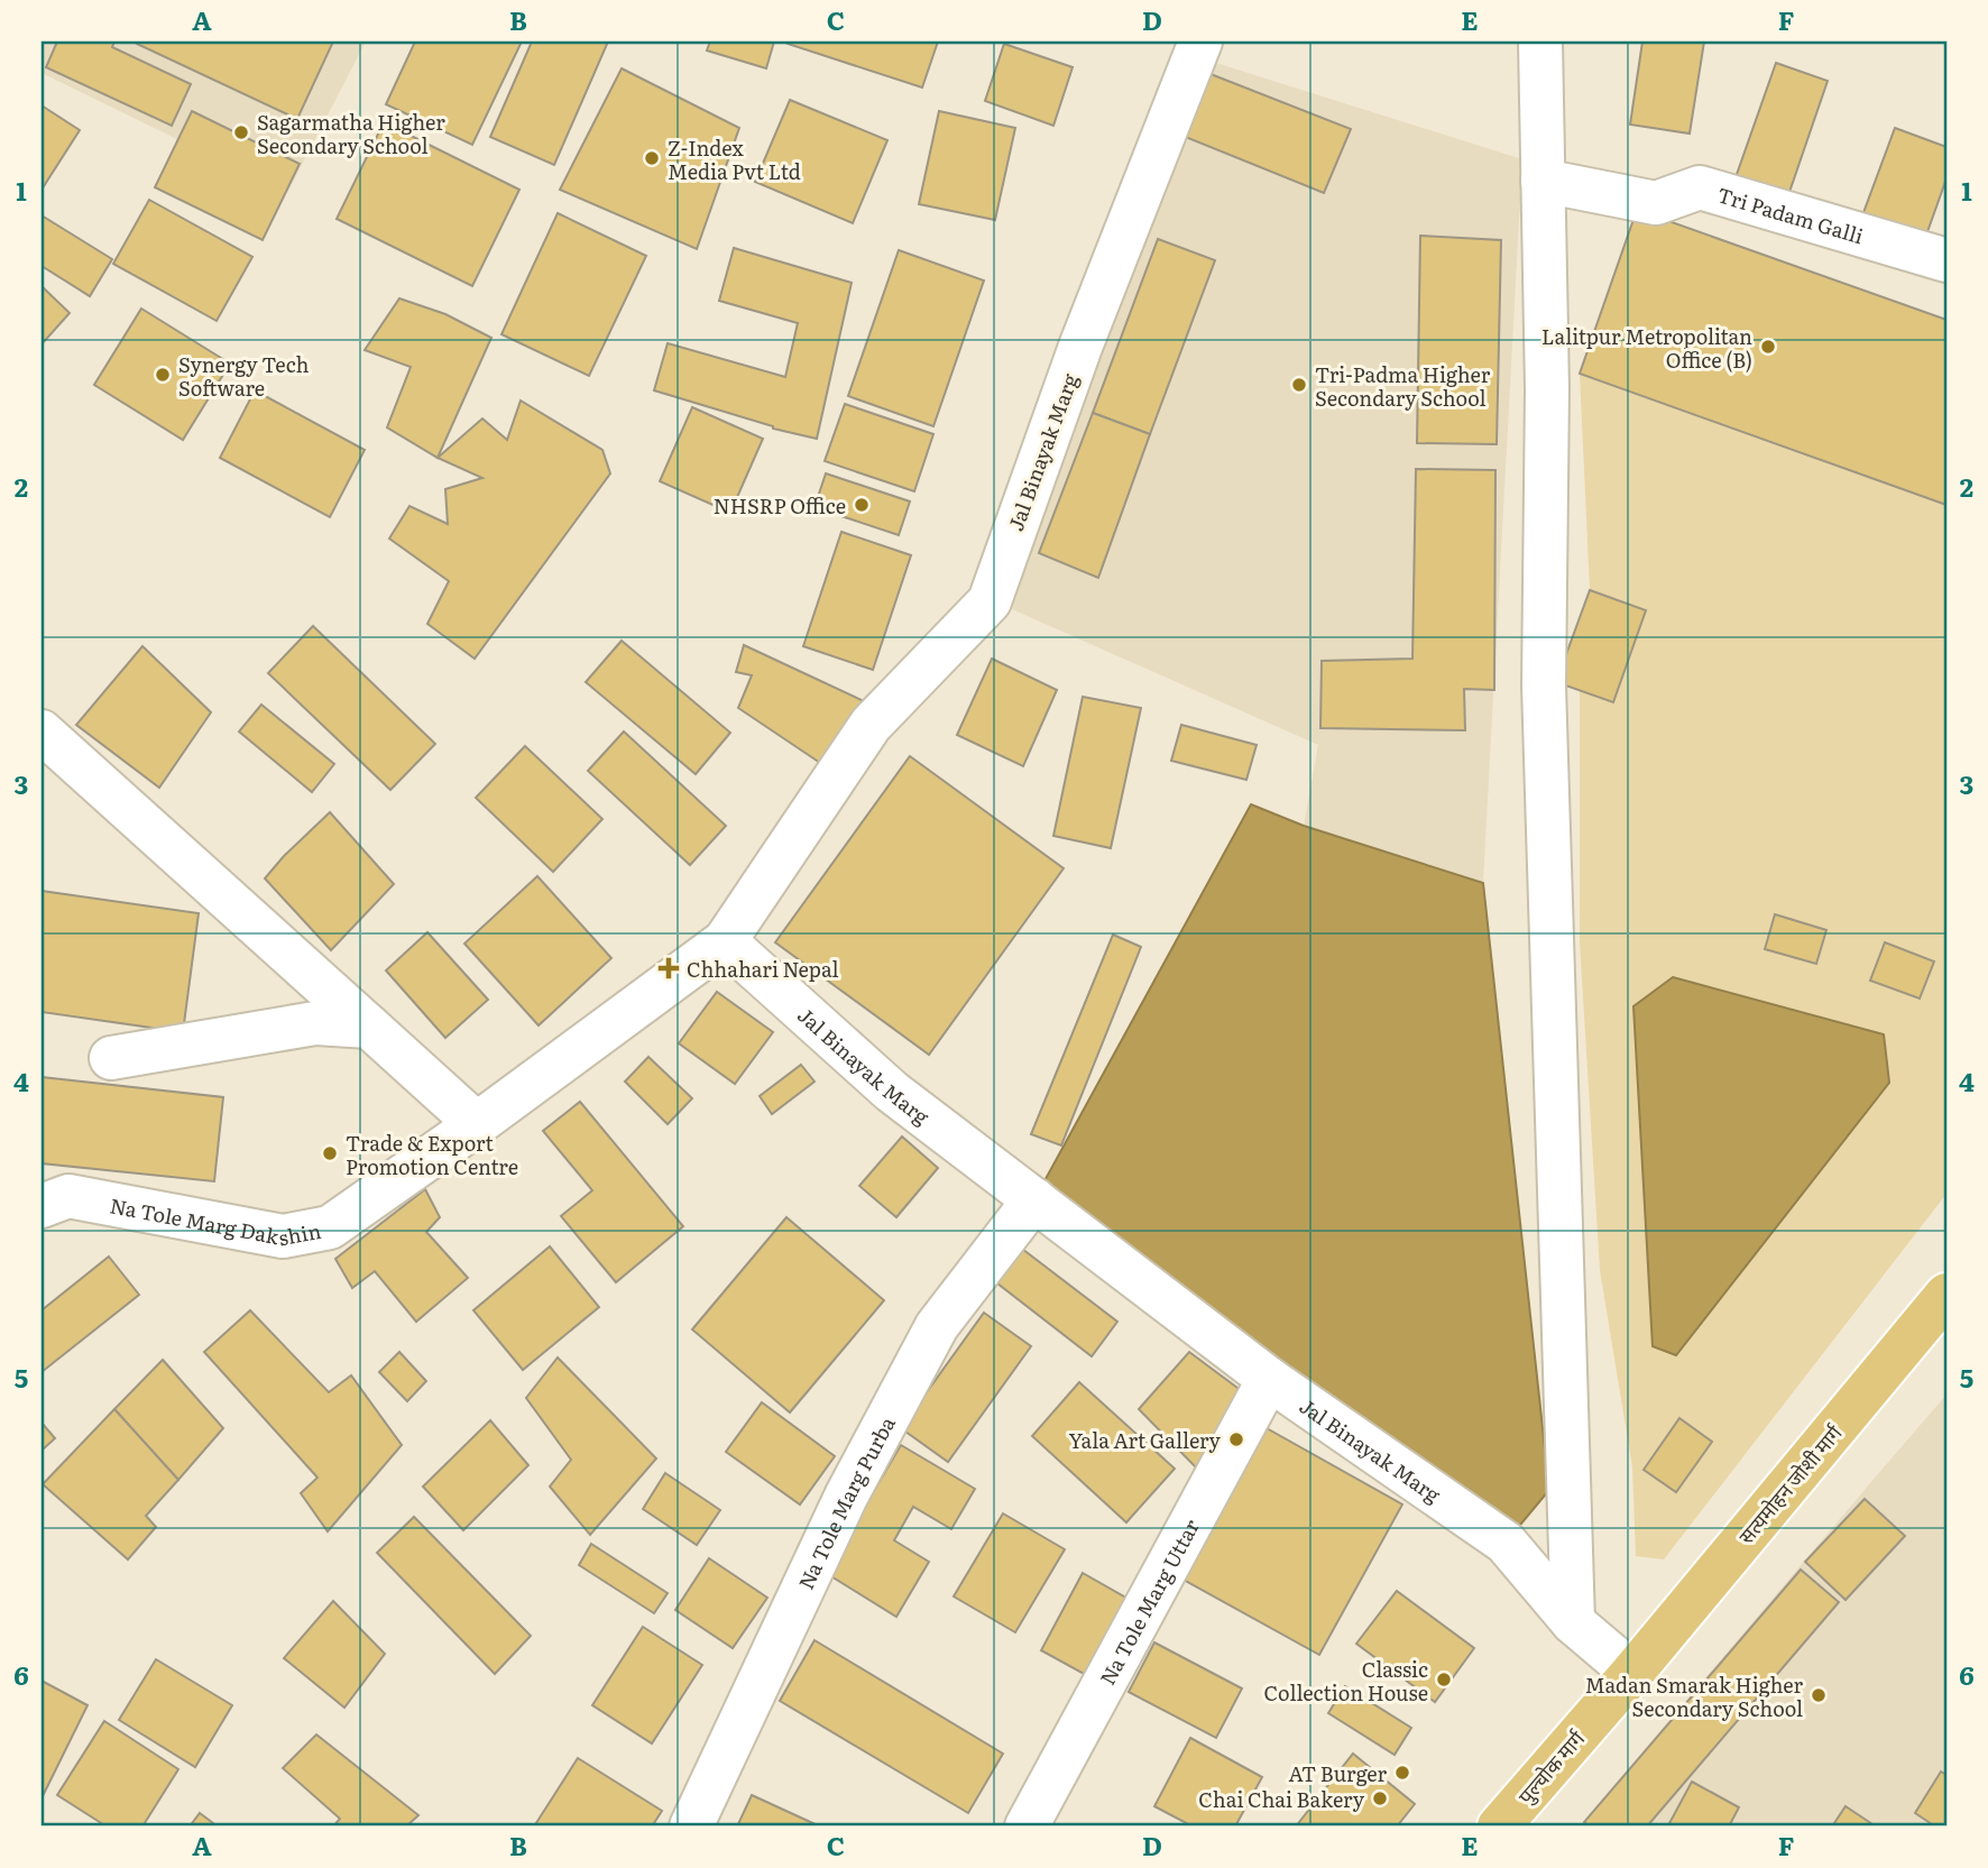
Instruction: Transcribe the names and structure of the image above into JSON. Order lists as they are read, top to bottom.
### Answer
{
  "streets": {
    "main road": ["सत्यमोहन जोशी मार्ग", "पुल्चोक मार्ग"],
    "street": [
      "Tri Padam Galli",
      "Jal Binayak Marg",
      "Na Tole Marg Dakshin",
      "Na Tole Marg Purba",
      "Na Tole Marg Uttar"
    ]
  },
  "crossings": [
    ["Jal Binayak Marg", "Na Tole Marg Dakshin"],
    ["Jal Binayak Marg", "सत्यमोहन जोशी मार्ग"],
    ["Jal Binayak Marg", "Na Tole Marg Purba"],
    ["Jal Binayak Marg", "Na Tole Marg Uttar"],
    ["Jal Binayak Marg", "पुल्चोक मार्ग"],
    ["सत्यमोहन जोशी मार्ग", "पुल्चोक मार्ग"]
  ],
  "places": {
    "other": [
      "Sagarmatha Higher Secondary School",
      "Z-Index Media Pvt Ltd",
      "Lalitpur Metropolitan Office (B)",
      "Synergy Tech Software",
      "Tri-Padma Higher Secondary School",
      "NHSRP Office",
      "Trade & Export Promotion Centre",
      "Yala Art Gallery",
      "Classic Collection House",
      "Madan Smarak Higher Secondary School",
      "AT Burger",
      "Chai Chai Bakery"
    ],
    "health": ["Chhahari Nepal"]
  },
  "grid": {
    "columns": [
      "A",
      "B",
      "C",
      "D",
      "E",
      "F"
    ],
    "rows": [
      "1",
      "2",
      "3",
      "4",
      "5",
      "6"
    ]
  }
}
